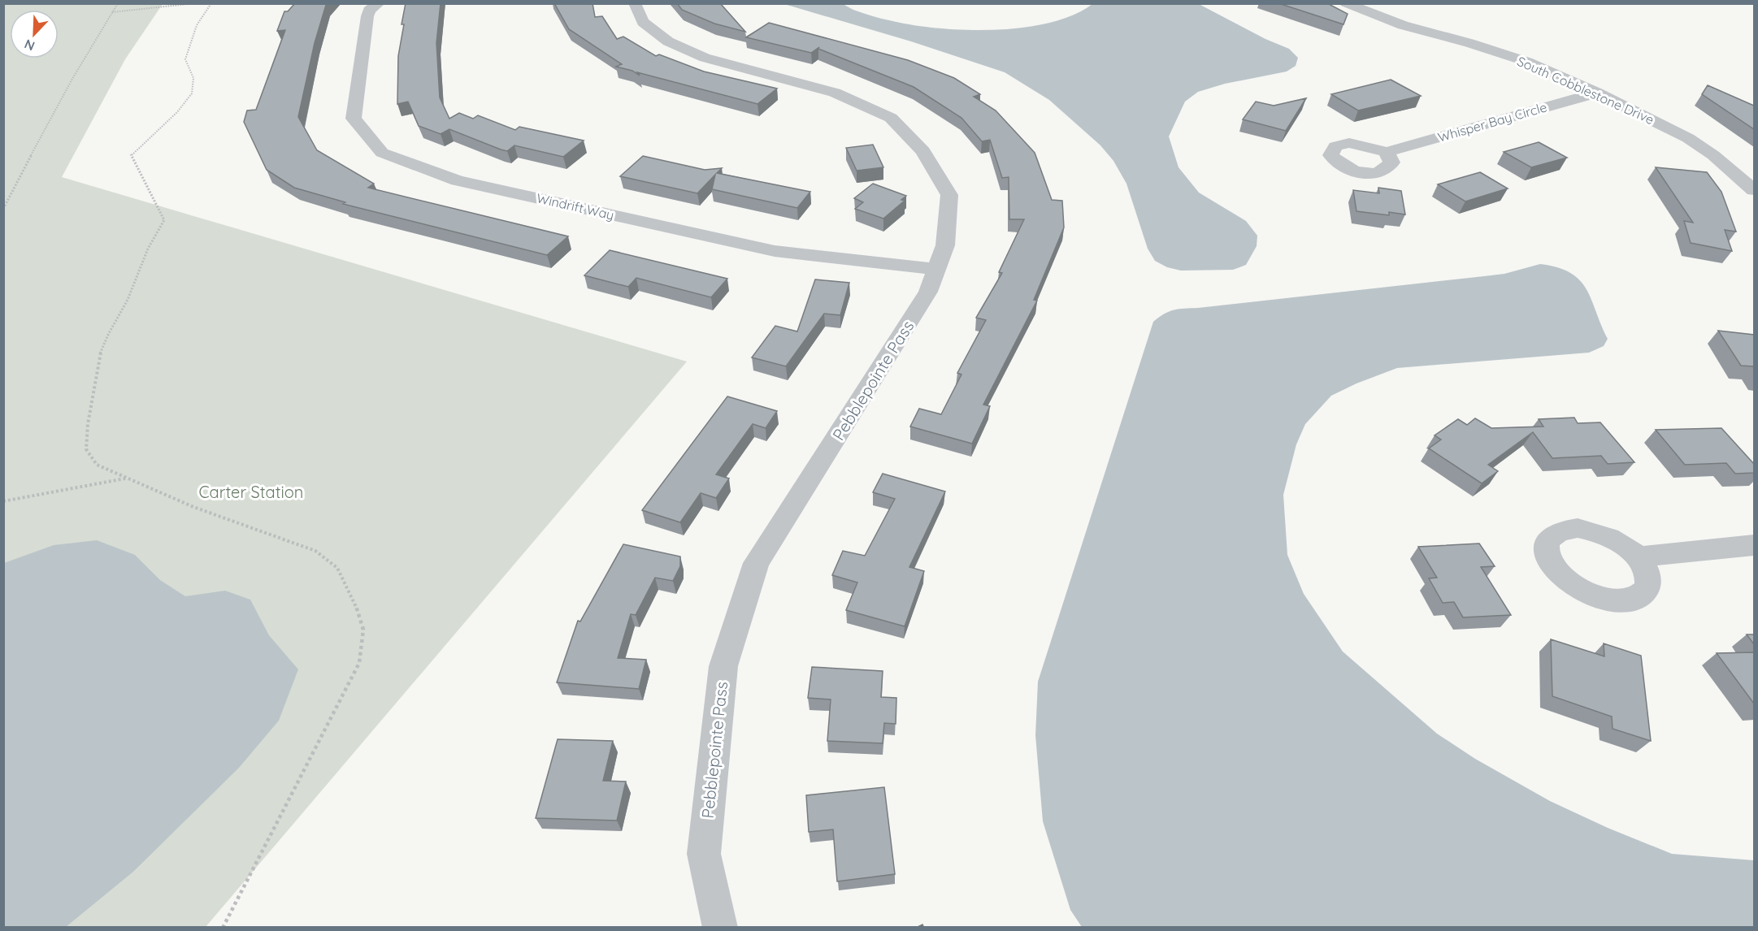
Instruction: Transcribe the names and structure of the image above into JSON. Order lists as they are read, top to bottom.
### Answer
{
  "streets": {
    "street": [
      "South Cobblestone Drive",
      "Whisper Bay Circle",
      "Windrift Way",
      "Pebblepointe Pass"
    ]
  },
  "crossings": [
    ["South Cobblestone Drive", "Whisper Bay Circle"],
    ["Windrift Way", "Pebblepointe Pass"]
  ],
  "parks": ["Carter Station"],
  "north": "bottom left"
}
